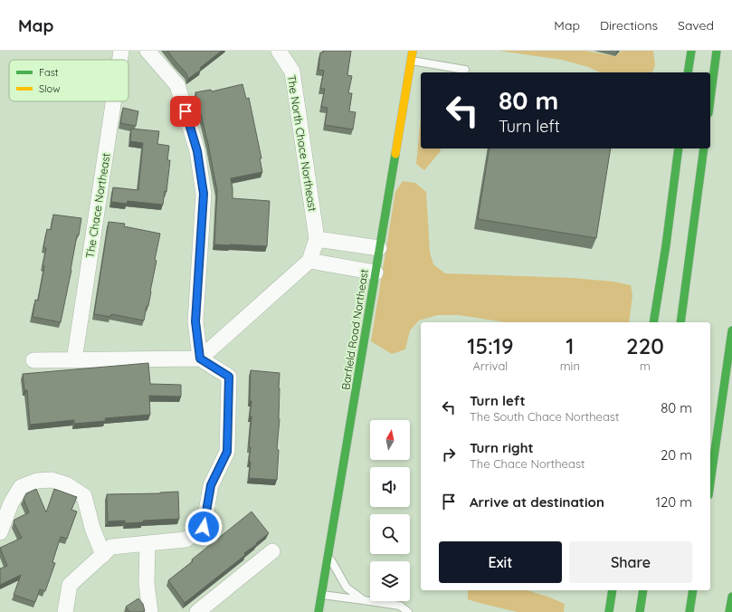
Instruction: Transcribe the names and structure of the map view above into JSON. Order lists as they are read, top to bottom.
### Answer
{
  "streets": {
    "main road": ["Barfield Road Northeast"],
    "street": ["The North Chace Northeast", "The Chace Northeast"]
  },
  "legend": ["Fast", "Slow"],
  "north": "top",
  "page": {
    "header": "Map",
    "nav": ["Map", "Directions", "Saved"],
    "turn": ["80 m", "Turn left"],
    "eta": [
      "15:19",
      "Arrival",
      "1",
      "min",
      "220",
      "m"
    ],
    "list": [
      {
        "name": "Turn left",
        "note": "The South Chace Northeast",
        "value": "80 m"
      },
      {
        "name": "Turn right",
        "note": "The Chace Northeast",
        "value": "20 m"
      },
      {
        "name": "Arrive at destination",
        "value": "120 m"
      }
    ],
    "buttons": ["Exit", "Share"]
  }
}
